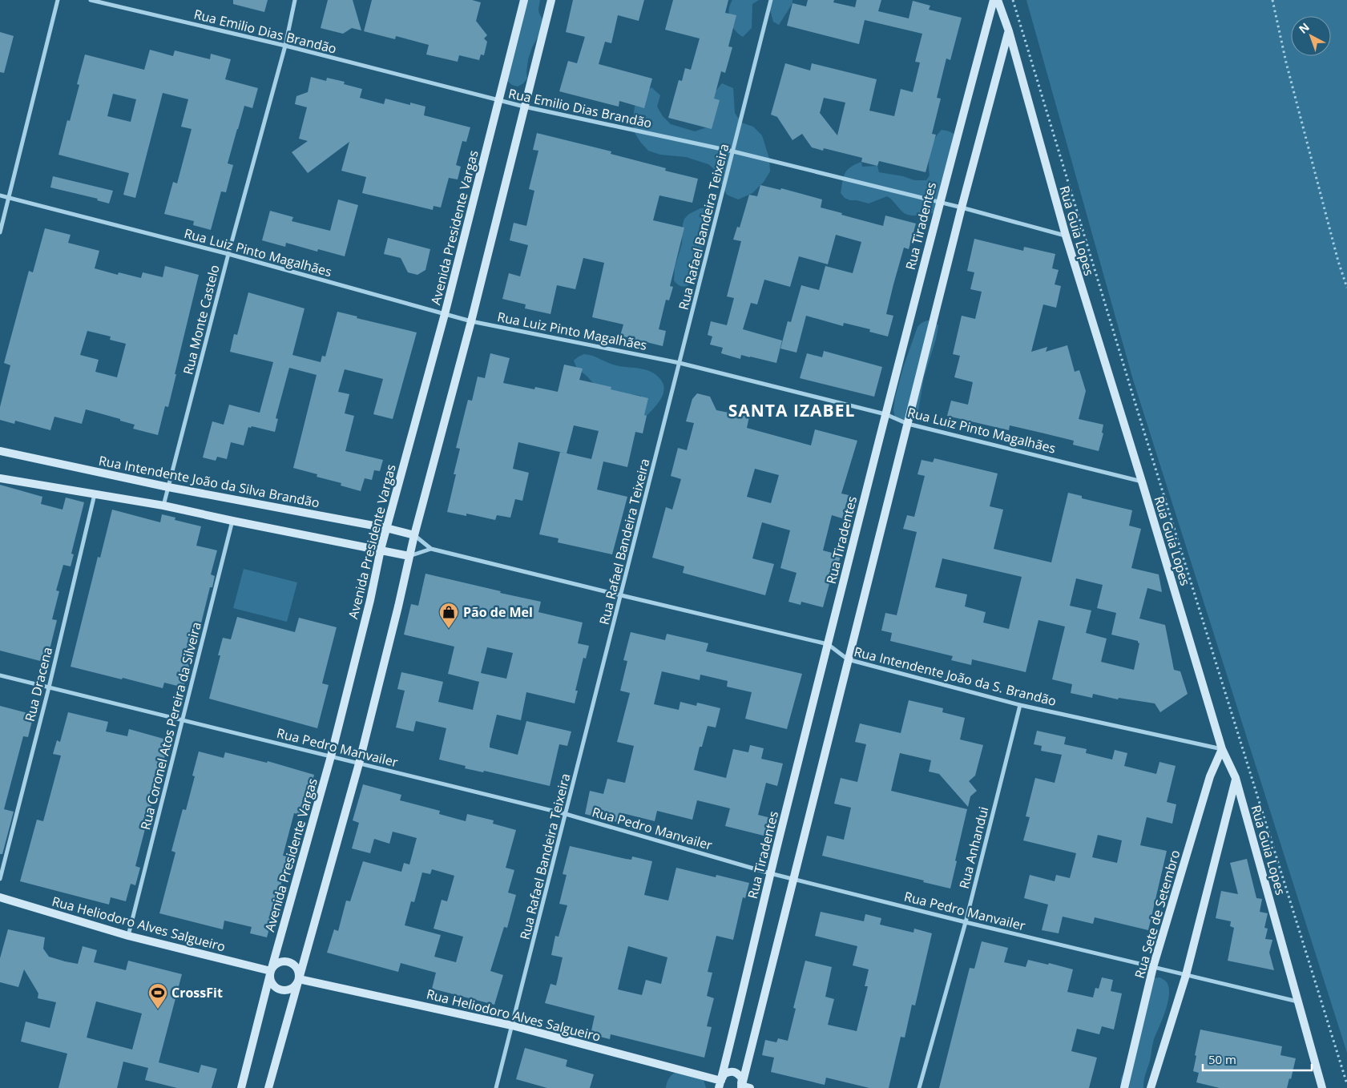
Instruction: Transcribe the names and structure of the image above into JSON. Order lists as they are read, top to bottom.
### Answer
{
  "streets": {
    "main road": [
      "Rua Tiradentes",
      "Avenida Presidente Vargas",
      "Rua Guia Lopes",
      "Rua Intendente João da Silva Brandão",
      "Rua Sete de Setembro",
      "Rua Heliodoro Alves Salgueiro"
    ],
    "street": [
      "Rua Emilio Dias Brandão",
      "Rua Rafael Bandeira Teixeira",
      "Rua Luiz Pinto Magalhães",
      "Rua Monte Castelo",
      "Rua Intendente João da S. Brandão",
      "Rua Dracena",
      "Rua Coronel Atos Pereira da Silveira",
      "Rua Pedro Manvailer",
      "Rua Anhandui"
    ]
  },
  "crossings": [
    ["Rua Emilio Dias Brandão", "Rua Tiradentes"],
    ["Rua Emilio Dias Brandão", "Rua Rafael Bandeira Teixeira"],
    ["Rua Emilio Dias Brandão", "Avenida Presidente Vargas"],
    ["Rua Emilio Dias Brandão", "Rua Guia Lopes"],
    ["Rua Emilio Dias Brandão", "Rua Monte Castelo"],
    ["Rua Tiradentes", "Rua Luiz Pinto Magalhães"],
    ["Rua Tiradentes", "Rua Intendente João da S. Brandão"],
    ["Rua Tiradentes", "Rua Pedro Manvailer"],
    ["Rua Tiradentes", "Rua Heliodoro Alves Salgueiro"],
    ["Rua Rafael Bandeira Teixeira", "Rua Luiz Pinto Magalhães"],
    ["Rua Rafael Bandeira Teixeira", "Rua Intendente João da S. Brandão"],
    ["Rua Rafael Bandeira Teixeira", "Rua Pedro Manvailer"],
    ["Rua Rafael Bandeira Teixeira", "Rua Heliodoro Alves Salgueiro"],
    ["Avenida Presidente Vargas", "Rua Luiz Pinto Magalhães"],
    ["Avenida Presidente Vargas", "Rua Intendente João da Silva Brandão"],
    ["Avenida Presidente Vargas", "Rua Pedro Manvailer"],
    ["Avenida Presidente Vargas", "Rua Heliodoro Alves Salgueiro"],
    ["Rua Guia Lopes", "Rua Luiz Pinto Magalhães"],
    ["Rua Guia Lopes", "Rua Intendente João da S. Brandão"],
    ["Rua Guia Lopes", "Rua Pedro Manvailer"],
    ["Rua Guia Lopes", "Rua Sete de Setembro"],
    ["Rua Luiz Pinto Magalhães", "Rua Monte Castelo"],
    ["Rua Monte Castelo", "Rua Intendente João da Silva Brandão"],
    ["Rua Intendente João da Silva Brandão", "Rua Intendente João da S. Brandão"],
    ["Rua Intendente João da S. Brandão", "Rua Anhandui"],
    ["Rua Intendente João da S. Brandão", "Rua Sete de Setembro"],
    ["Rua Dracena", "Rua Pedro Manvailer"],
    ["Rua Coronel Atos Pereira da Silveira", "Rua Pedro Manvailer"],
    ["Rua Coronel Atos Pereira da Silveira", "Rua Heliodoro Alves Salgueiro"],
    ["Rua Pedro Manvailer", "Rua Anhandui"],
    ["Rua Pedro Manvailer", "Rua Sete de Setembro"]
  ],
  "districts": ["SANTA IZABEL"],
  "places": {
    "shop": ["Pão de Mel"],
    "sports": ["CrossFit"]
  },
  "scale_bar": "50 m",
  "north": "top left"
}
